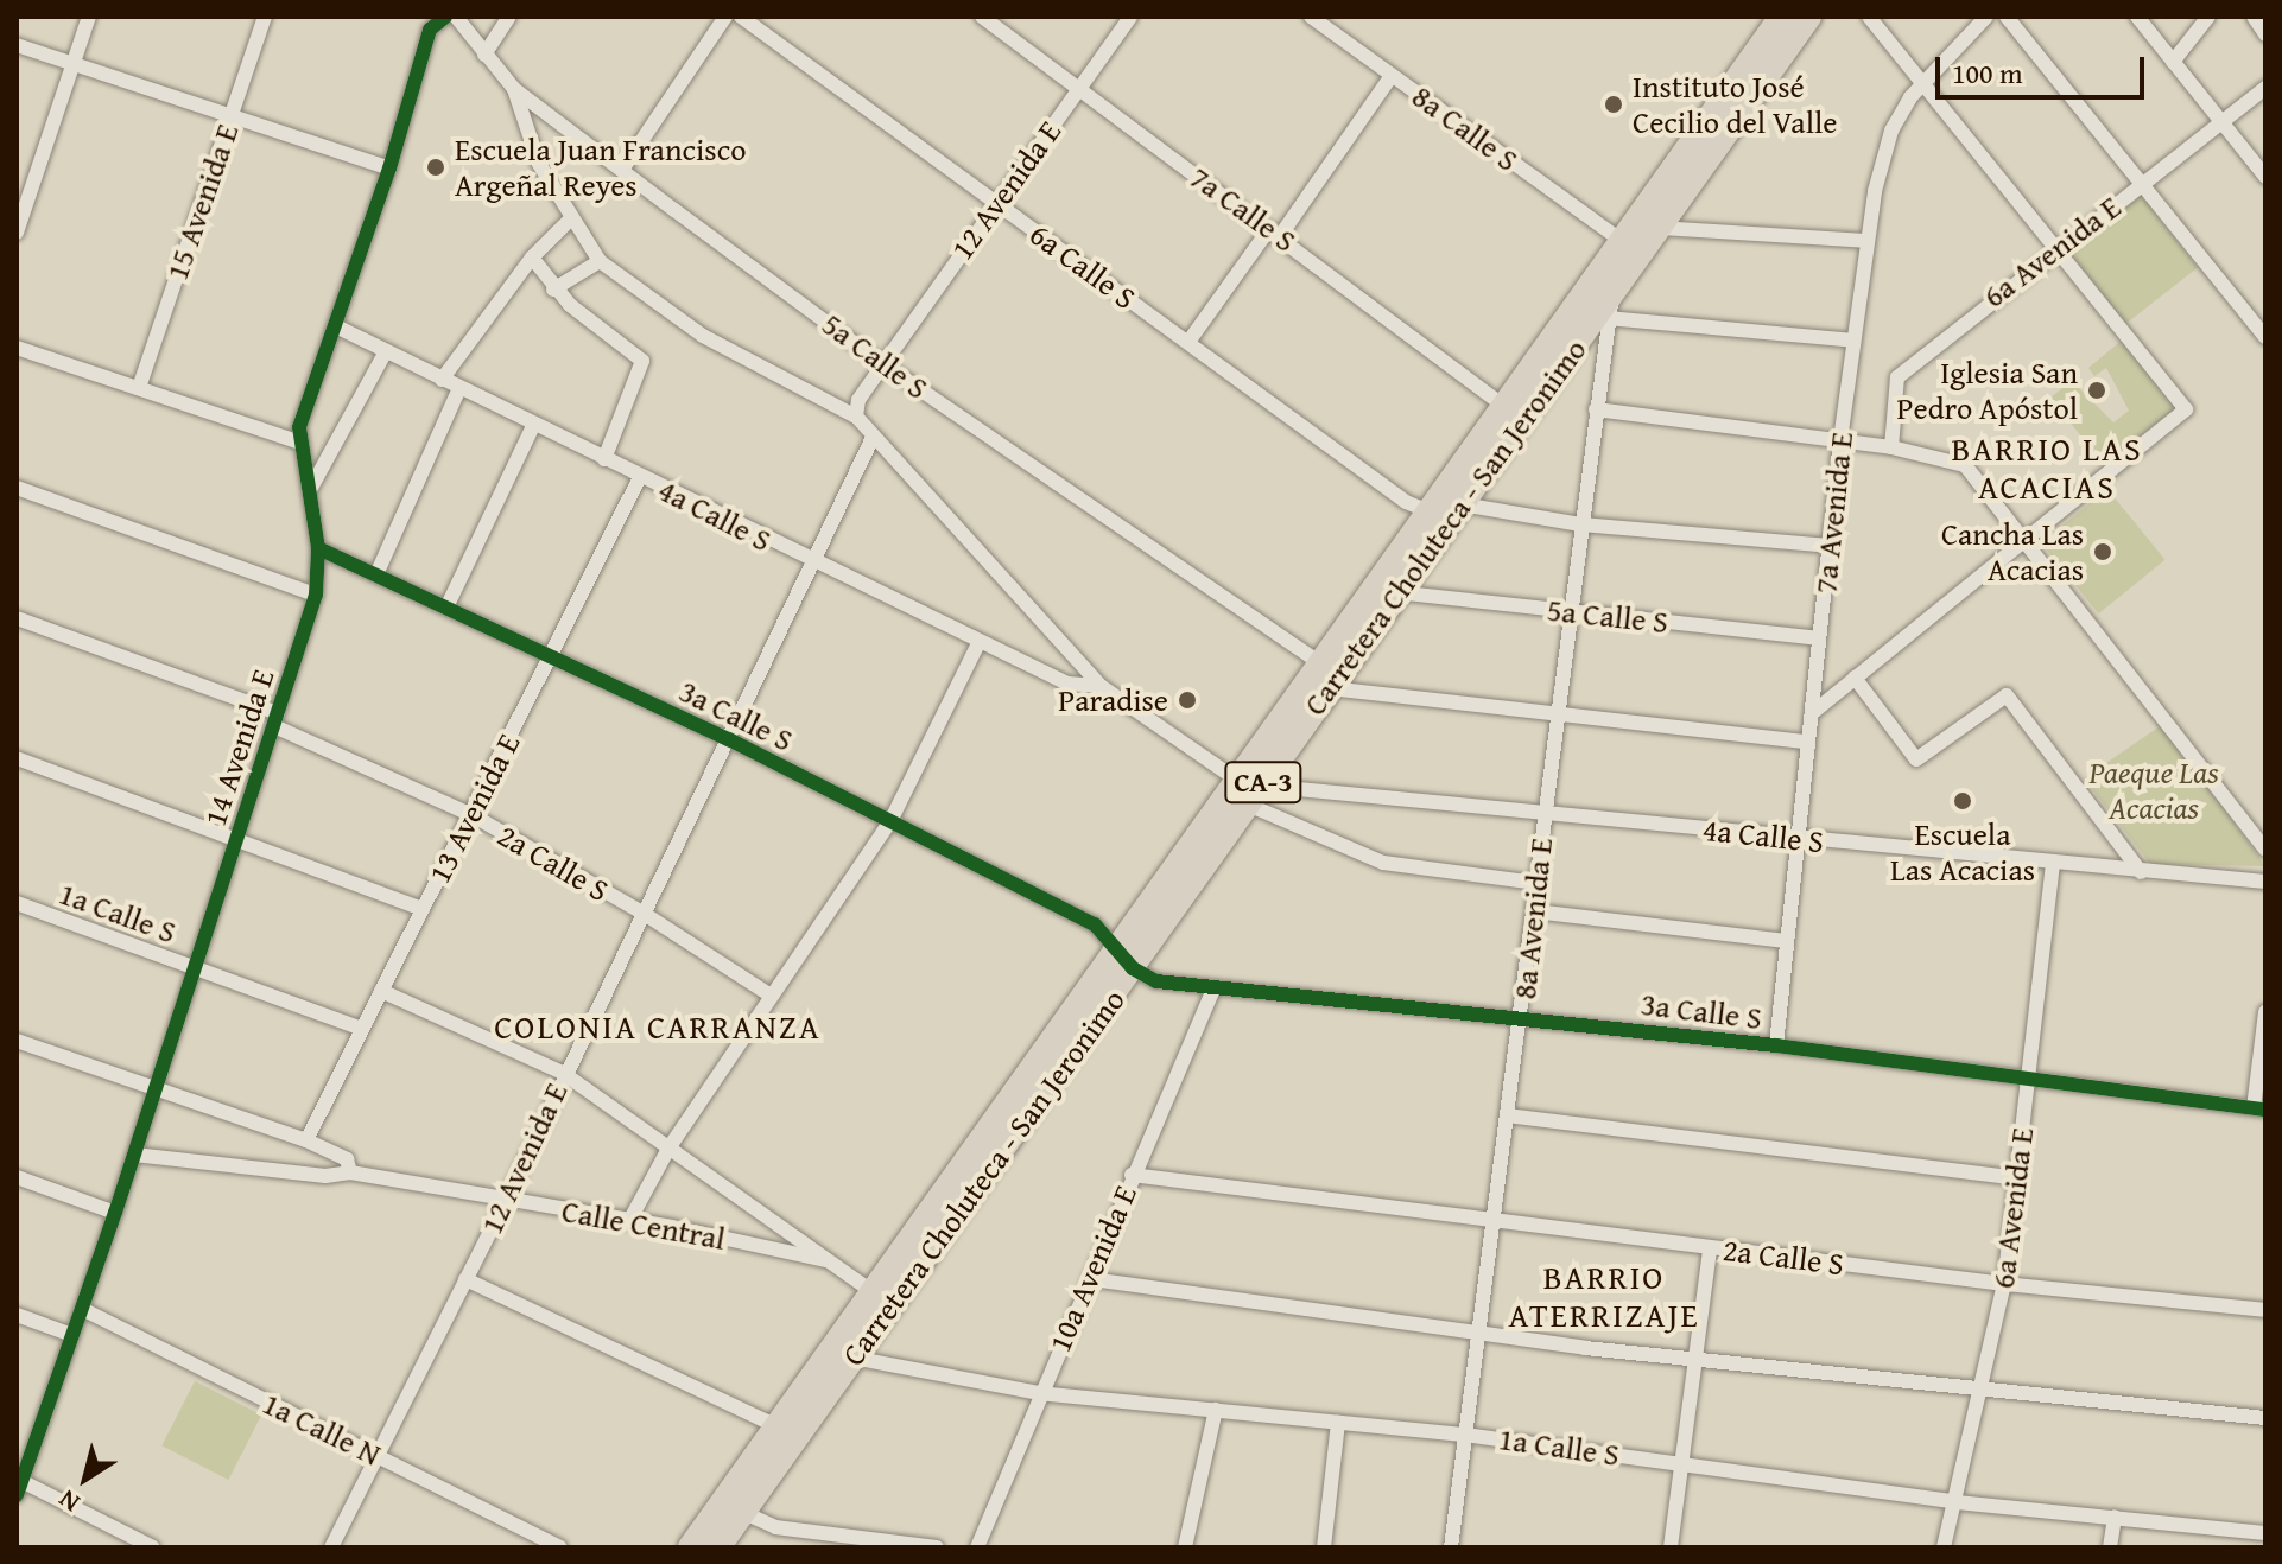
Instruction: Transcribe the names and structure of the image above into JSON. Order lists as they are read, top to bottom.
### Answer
{
  "streets": {
    "highway": ["Carretera Choluteca - San Jeronimo", "CA-3"],
    "street": [
      "8a Calle S",
      "12 Avenida E",
      "15 Avenida E",
      "7a Calle S",
      "6a Avenida E",
      "6a Calle S",
      "5a Calle S",
      "7a Avenida E",
      "4a Calle S",
      "3a Calle S",
      "14 Avenida E",
      "13 Avenida E",
      "2a Calle S",
      "1a Calle S",
      "8a Avenida E",
      "Calle Central",
      "10a Avenida E",
      "1a Calle N"
    ]
  },
  "crossings": [
    ["8a Calle S", "Carretera Choluteca - San Jeronimo"],
    ["12 Avenida E", "7a Calle S"],
    ["12 Avenida E", "6a Calle S"],
    ["12 Avenida E", "5a Calle S"],
    ["12 Avenida E", "4a Calle S"],
    ["12 Avenida E", "3a Calle S"],
    ["12 Avenida E", "2a Calle S"],
    ["12 Avenida E", "Calle Central"],
    ["12 Avenida E", "1a Calle N"],
    ["7a Calle S", "Carretera Choluteca - San Jeronimo"],
    ["6a Avenida E", "4a Calle S"],
    ["6a Avenida E", "3a Calle S"],
    ["6a Avenida E", "2a Calle S"],
    ["6a Avenida E", "1a Calle S"],
    ["6a Calle S", "Carretera Choluteca - San Jeronimo"],
    ["5a Calle S", "7a Avenida E"],
    ["5a Calle S", "Carretera Choluteca - San Jeronimo"],
    ["5a Calle S", "8a Avenida E"],
    ["7a Avenida E", "4a Calle S"],
    ["7a Avenida E", "3a Calle S"],
    ["4a Calle S", "Carretera Choluteca - San Jeronimo"],
    ["4a Calle S", "13 Avenida E"],
    ["4a Calle S", "8a Avenida E"],
    ["Carretera Choluteca - San Jeronimo", "3a Calle S"],
    ["Carretera Choluteca - San Jeronimo", "1a Calle S"],
    ["Carretera Choluteca - San Jeronimo", "8a Avenida E"],
    ["3a Calle S", "14 Avenida E"],
    ["3a Calle S", "13 Avenida E"],
    ["3a Calle S", "8a Avenida E"],
    ["3a Calle S", "10a Avenida E"],
    ["14 Avenida E", "2a Calle S"],
    ["14 Avenida E", "1a Calle S"],
    ["14 Avenida E", "Calle Central"],
    ["14 Avenida E", "1a Calle N"],
    ["13 Avenida E", "2a Calle S"],
    ["13 Avenida E", "1a Calle S"],
    ["13 Avenida E", "Calle Central"],
    ["2a Calle S", "8a Avenida E"],
    ["2a Calle S", "10a Avenida E"],
    ["1a Calle S", "8a Avenida E"],
    ["1a Calle S", "10a Avenida E"]
  ],
  "districts": ["BARRIO LAS ACACIAS", "COLONIA CARRANZA", "BARRIO ATERRIZAJE"],
  "parks": ["Paeque Las Acacias"],
  "places": [
    "Instituto José Cecilio del Valle",
    "Escuela Juan Francisco Argeñal Reyes",
    "Iglesia San Pedro Apóstol",
    "Cancha Las Acacias",
    "Paradise",
    "Escuela Las Acacias"
  ],
  "scale_bar": "100 m",
  "north": "bottom left"
}
